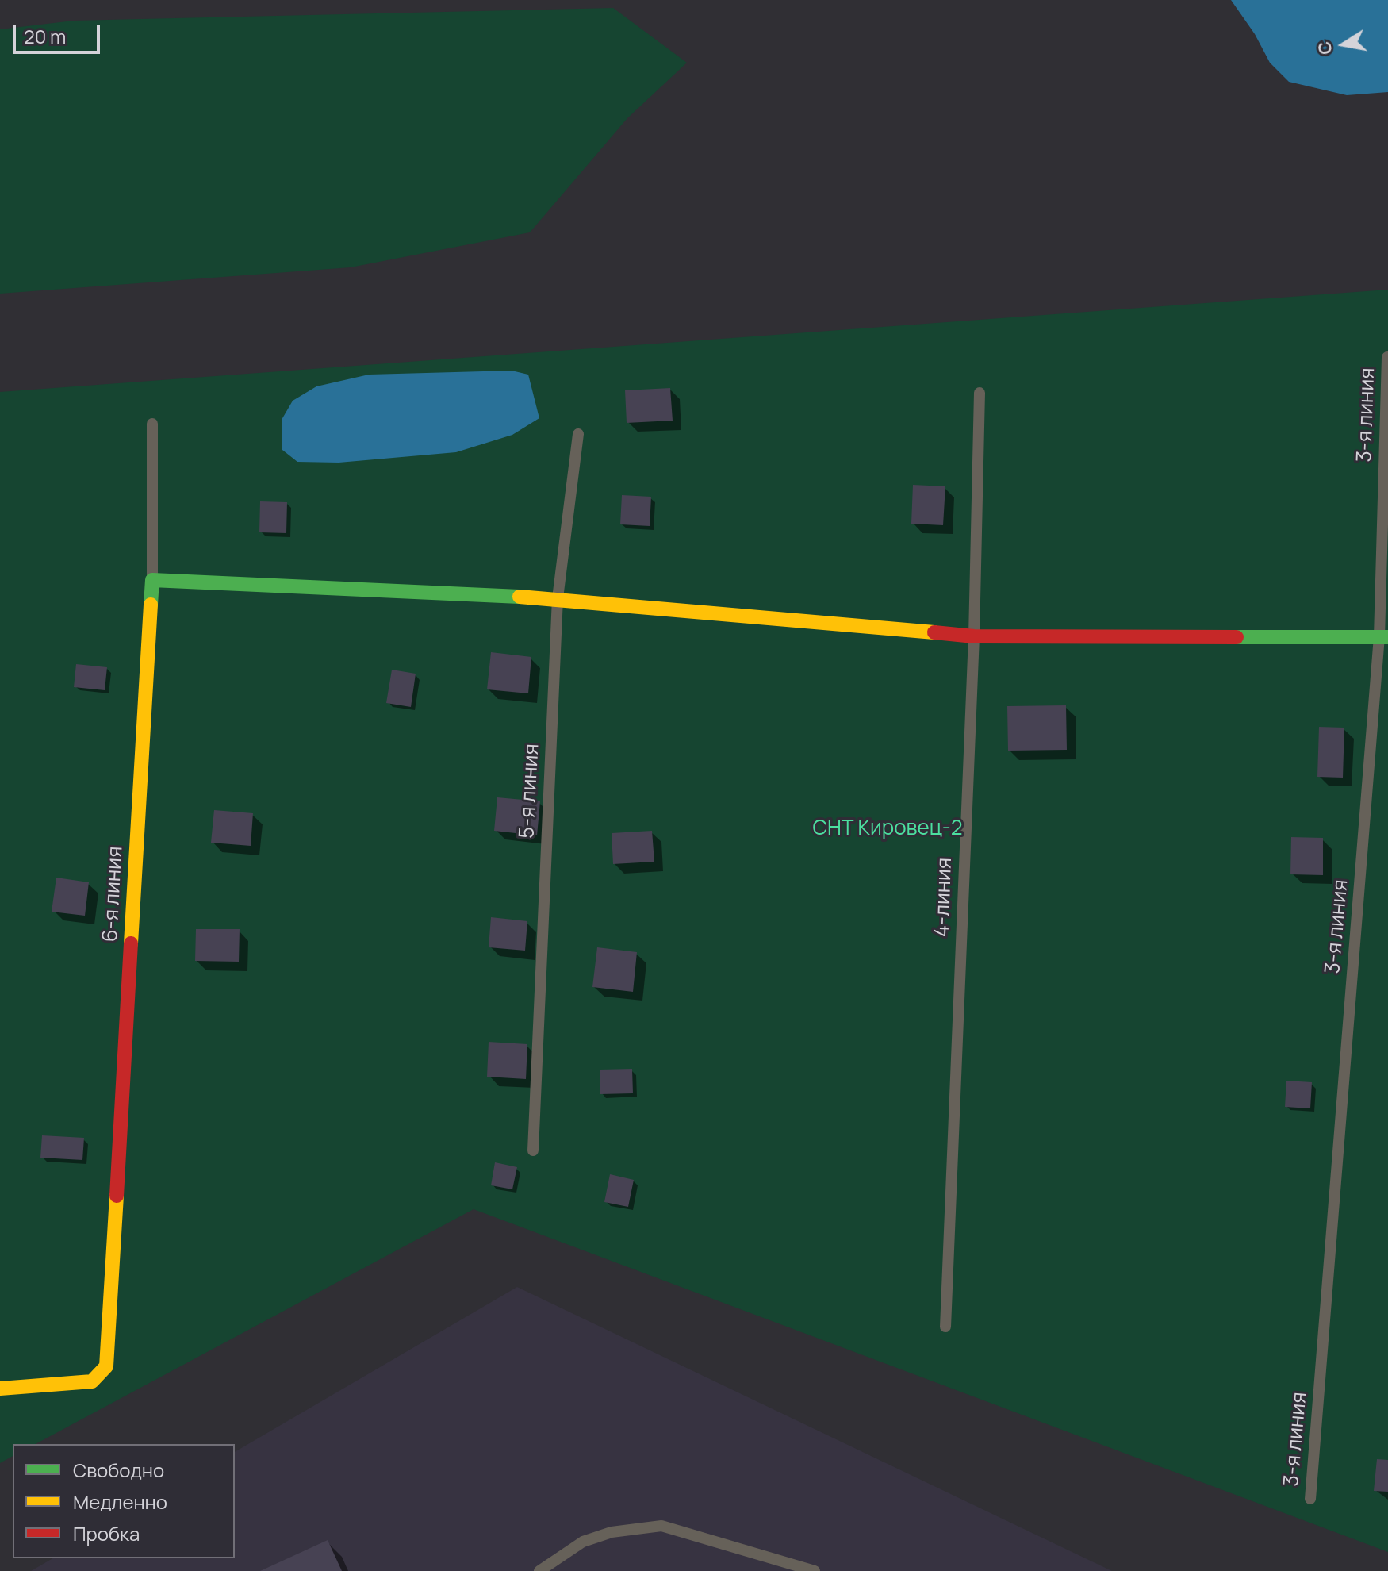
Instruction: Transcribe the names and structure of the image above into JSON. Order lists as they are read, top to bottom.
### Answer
{
  "streets": {
    "street": ["6-я линия"],
    "lane": ["3-я линия", "5-я линия", "4-линия"]
  },
  "parks": ["СНТ Кировец-2"],
  "legend": ["Свободно", "Медленно", "Пробка"],
  "scale_bar": "20 m",
  "north": "left"
}
